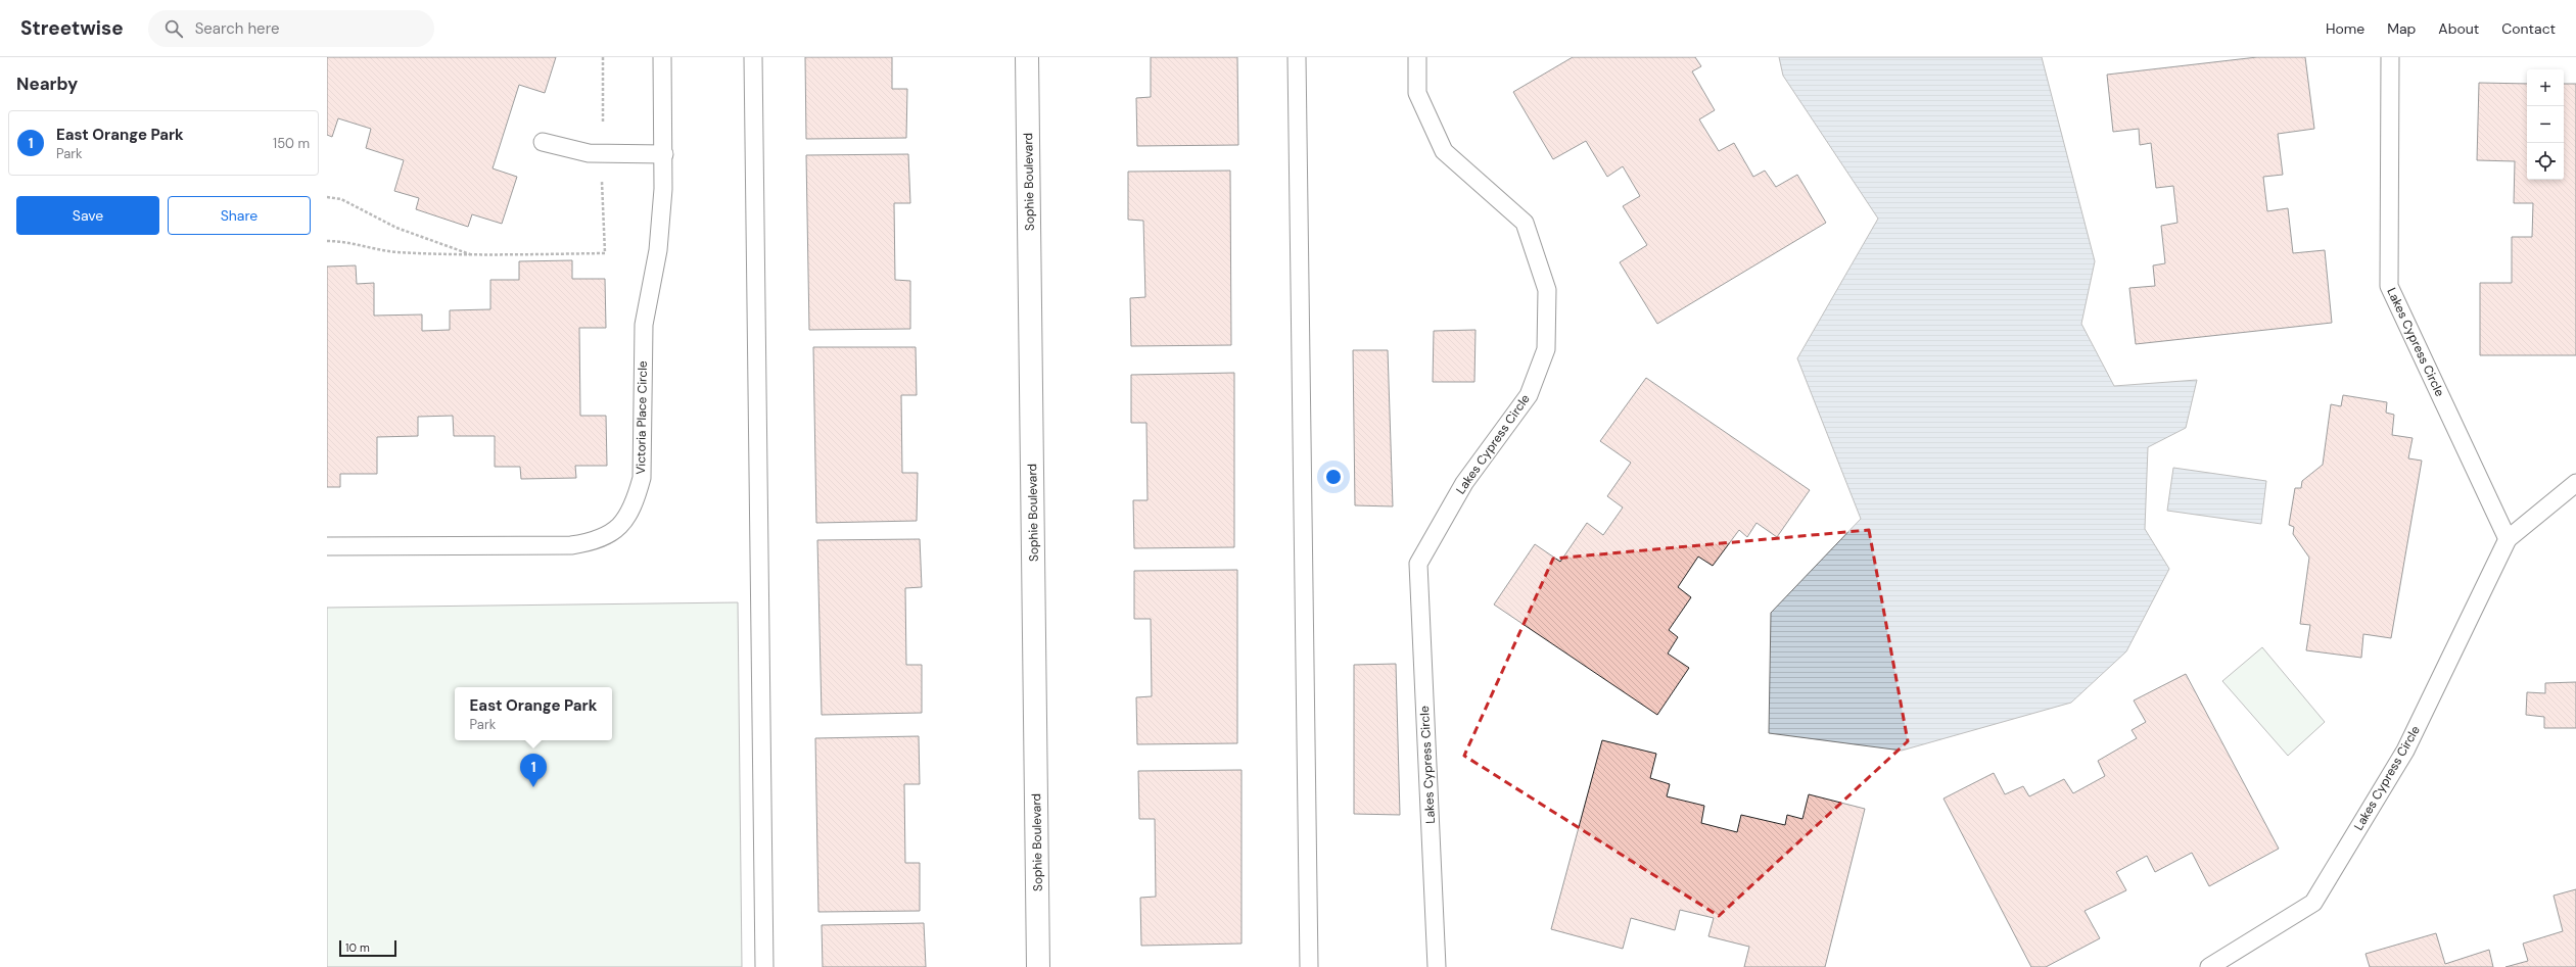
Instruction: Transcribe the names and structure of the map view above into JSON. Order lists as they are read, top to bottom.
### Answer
{
  "streets": {
    "street": ["Sophie Boulevard"],
    "lane": ["Lakes Cypress Circle", "Victoria Place Circle"]
  },
  "scale_bar": "10 m",
  "page": {
    "header": "Streetwise",
    "search": "Search here",
    "nav": [
      "Home",
      "Map",
      "About",
      "Contact"
    ],
    "heading": "Nearby",
    "map_buttons": ["+", "−"],
    "list": [
      {
        "mark": "1",
        "name": "East Orange Park",
        "note": "Park",
        "value": "150 m"
      }
    ],
    "buttons": ["Save", "Share"],
    "popup": ["East Orange Park", "Park"],
    "pins": "1",
    "scale": "10 m"
  }
}
